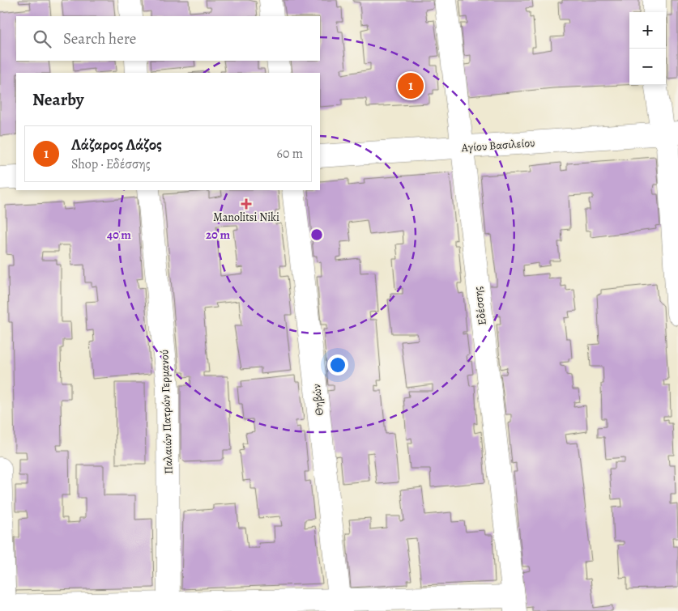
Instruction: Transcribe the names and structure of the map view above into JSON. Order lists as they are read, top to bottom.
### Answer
{
  "streets": {
    "street": [
      "Αγίου Βασιλείου",
      "Εδέσσης",
      "Θηβών",
      "Παλαιών Πατρών Γερμανού"
    ]
  },
  "crossings": [
    ["Αγίου Βασιλείου", "Εδέσσης"]
  ],
  "places": {
    "health": ["Manolitsi Niki"]
  },
  "page": {
    "map_buttons": ["+", "−"],
    "search": "Search here",
    "pins": "1",
    "heading": "Nearby",
    "list": [
      {
        "mark": "1",
        "name": "Λάζαρος Λάζος",
        "note": "Shop · Εδέσσης",
        "value": "60 m"
      }
    ]
  },
  "rings": ["20 m", "40 m"]
}
